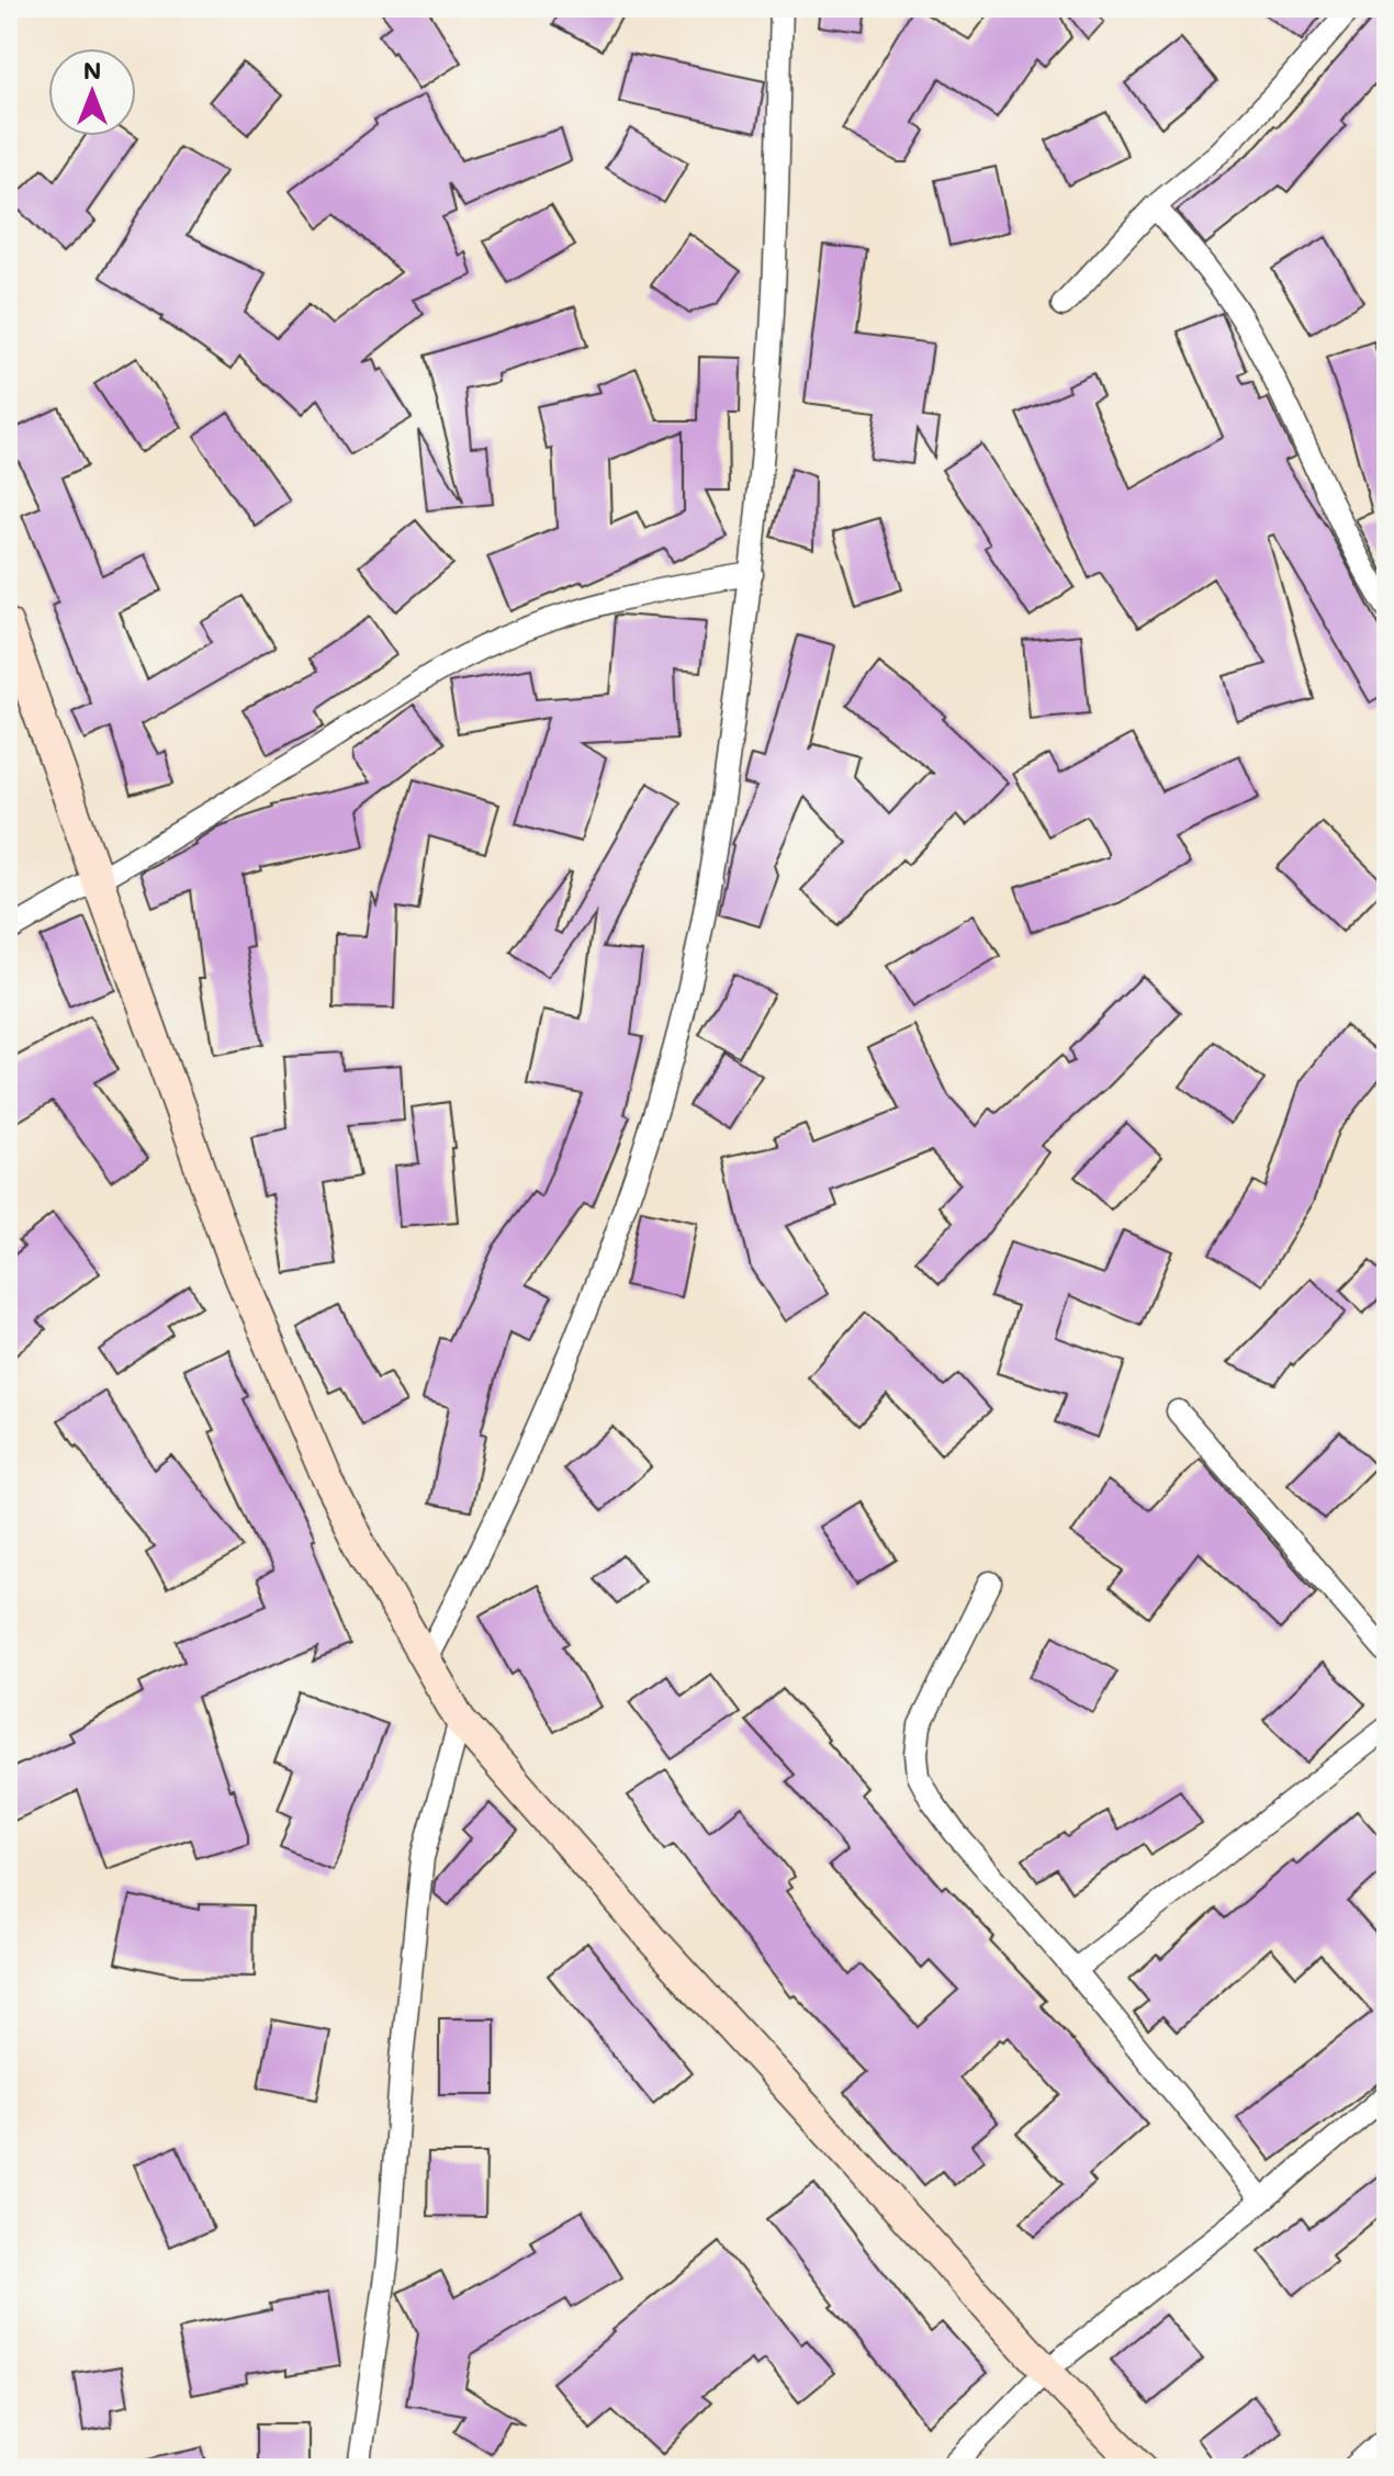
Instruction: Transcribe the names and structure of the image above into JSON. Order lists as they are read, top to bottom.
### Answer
{
  "north": "top"
}
